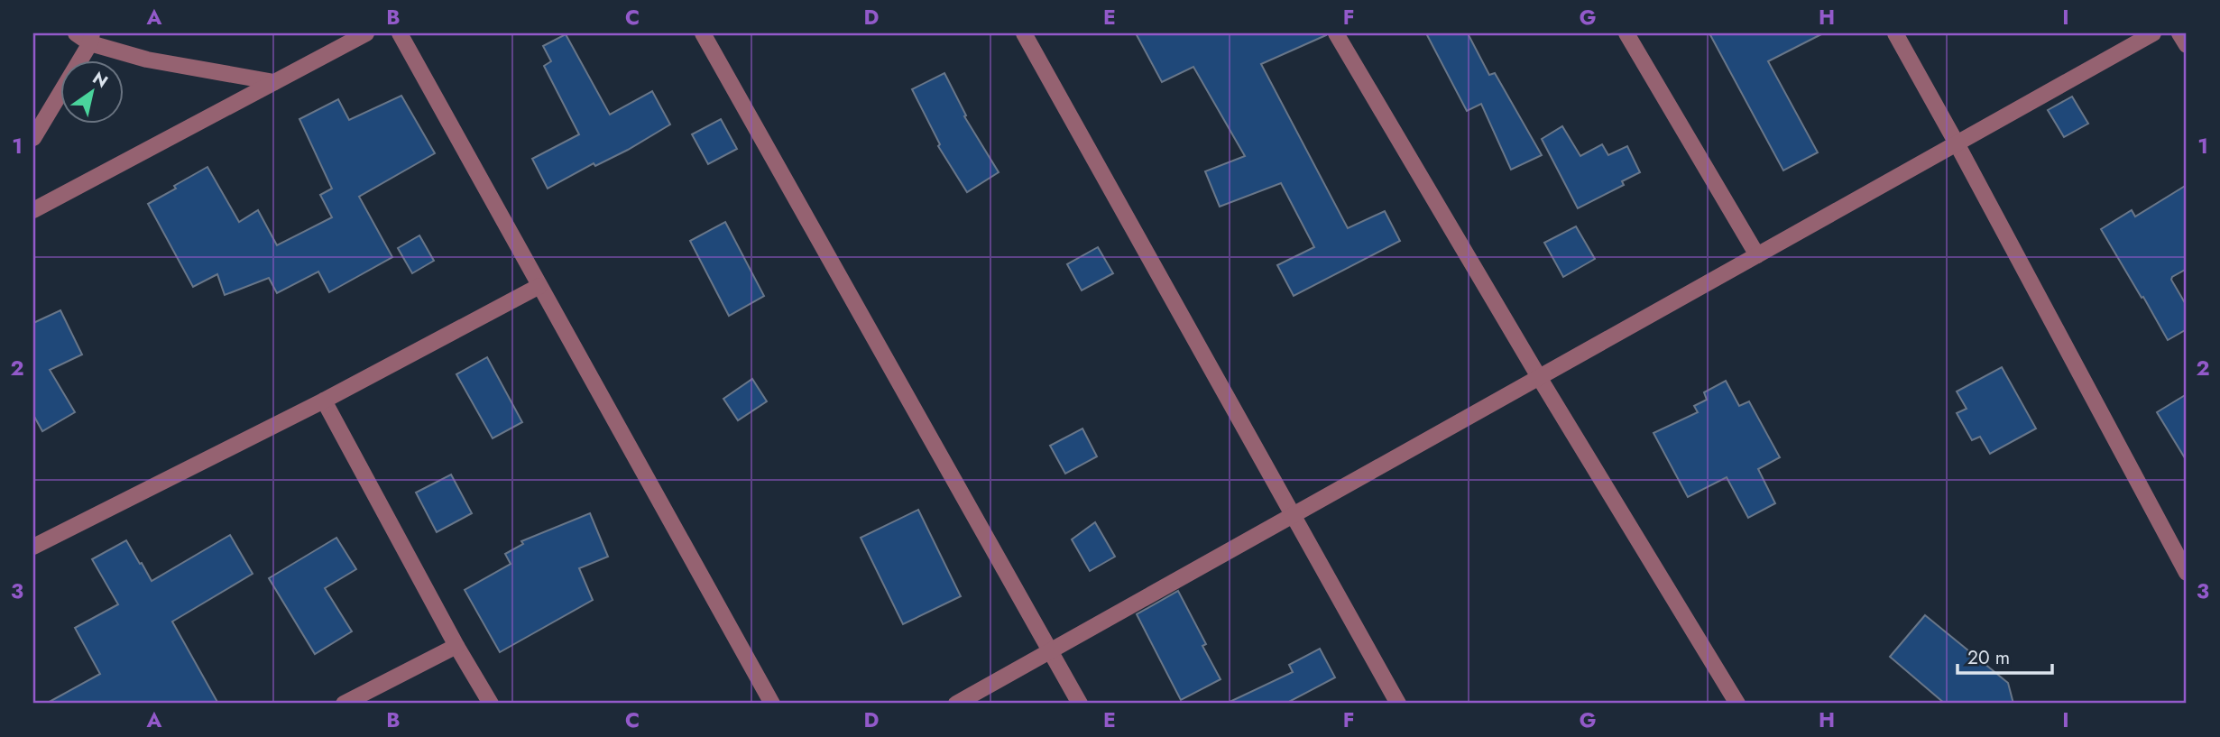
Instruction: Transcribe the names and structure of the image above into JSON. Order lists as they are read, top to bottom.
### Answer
{
  "scale_bar": "20 m",
  "north": "top right",
  "grid": {
    "columns": [
      "A",
      "B",
      "C",
      "D",
      "E",
      "F",
      "G",
      "H",
      "I"
    ],
    "rows": ["1", "2", "3"]
  }
}
